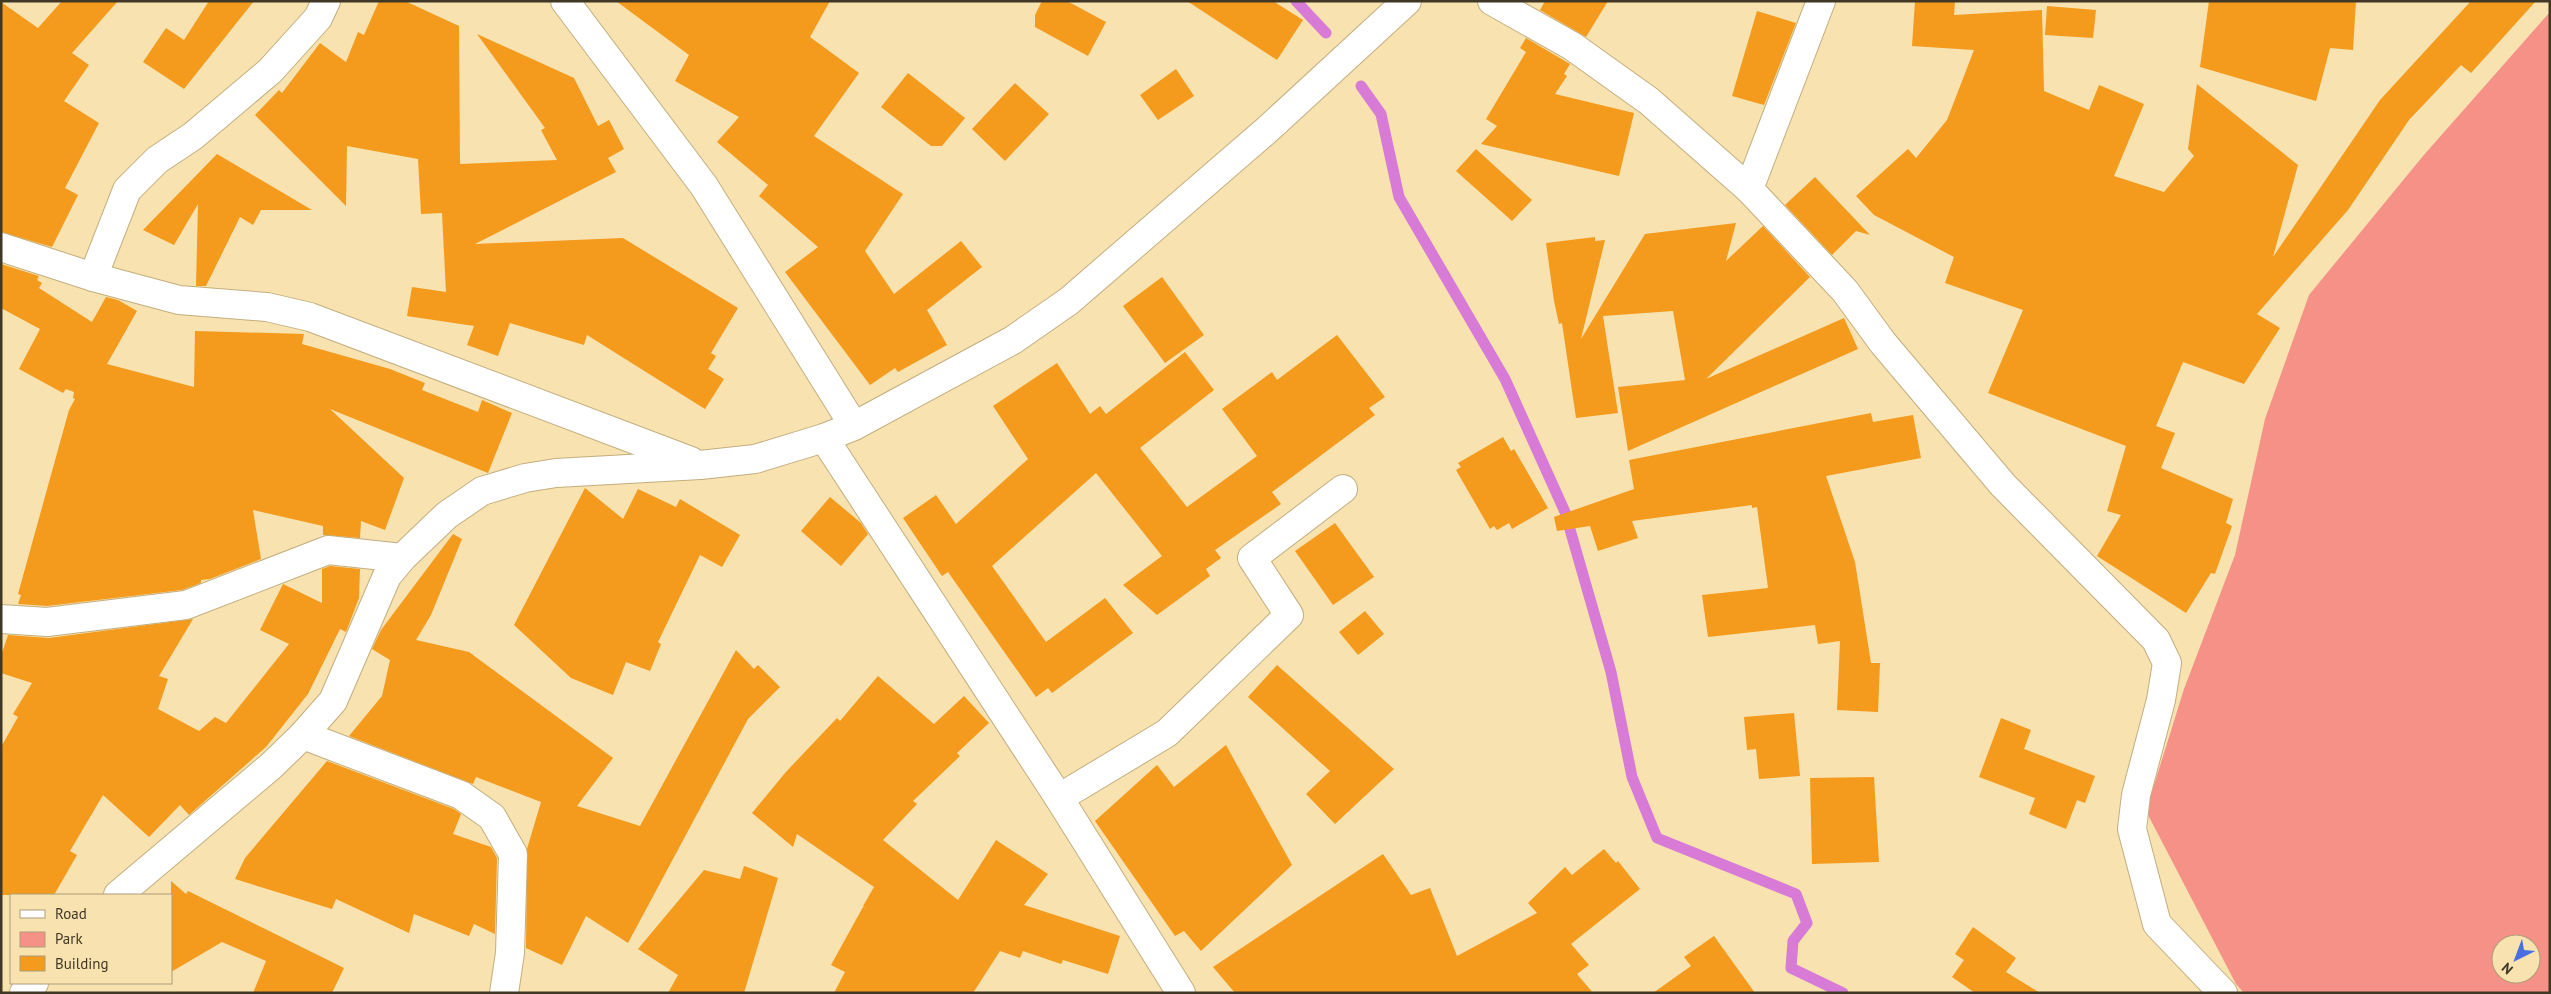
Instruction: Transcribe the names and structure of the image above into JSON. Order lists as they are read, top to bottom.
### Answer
{
  "legend": ["Road", "Park", "Building"],
  "north": "bottom left"
}
